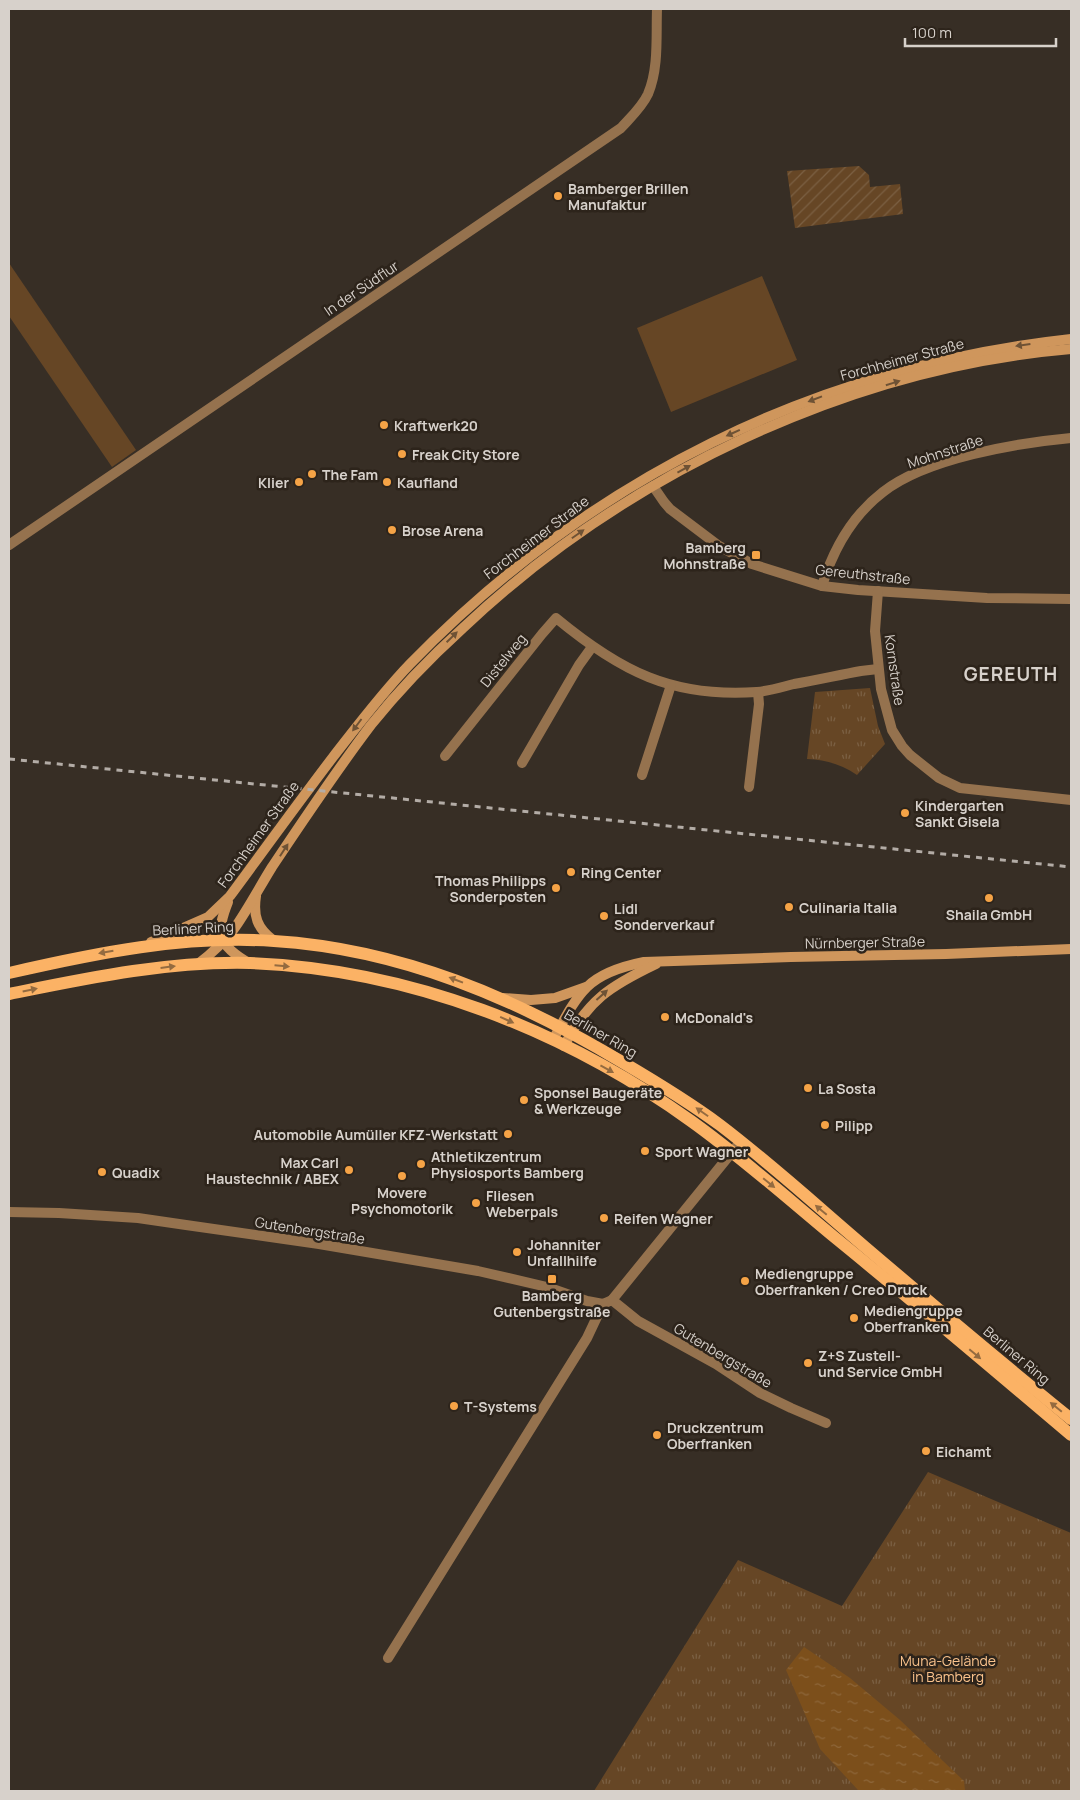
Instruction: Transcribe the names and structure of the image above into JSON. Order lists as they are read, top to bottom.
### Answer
{
  "streets": {
    "main road": ["Berliner Ring"],
    "street": [
      "In der Südflur",
      "Forchheimer Straße",
      "Mohnstraße",
      "Gereuthstraße",
      "Distelweg",
      "Kornstraße",
      "Nürnberger Straße",
      "Gutenbergstraße"
    ]
  },
  "crossings": [
    ["Forchheimer Straße", "Gereuthstraße"],
    ["Forchheimer Straße", "Berliner Ring"],
    ["Mohnstraße", "Gereuthstraße"],
    ["Gereuthstraße", "Kornstraße"],
    ["Distelweg", "Kornstraße"],
    ["Berliner Ring", "Nürnberger Straße"]
  ],
  "districts": ["GEREUTH"],
  "parks": ["Muna-Gelände in Bamberg"],
  "places": {
    "other": [
      "Bamberger Brillen Manufaktur",
      "Kraftwerk20",
      "Freak City Store",
      "The Fam",
      "Klier",
      "Kaufland",
      "Brose Arena",
      "Kindergarten Sankt Gisela",
      "Ring Center",
      "Thomas Philipps Sonderposten",
      "Shaila GmbH",
      "Culinaria Italia",
      "Lidl Sonderverkauf",
      "McDonald's",
      "La Sosta",
      "Sponsel Baugeräte & Werkzeuge",
      "Pilipp",
      "Automobile Aumüller KFZ-Werkstatt",
      "Sport Wagner",
      "Athletikzentrum Physiosports Bamberg",
      "Max Carl Haustechnik / ABEX",
      "Quadix",
      "Movere Psychomotorik",
      "Fliesen Weberpals",
      "Reifen Wagner",
      "Johanniter Unfallhilfe",
      "Mediengruppe Oberfranken / Creo Druck",
      "Mediengruppe Oberfranken",
      "Z+S Zustell- und Service GmbH",
      "T-Systems",
      "Druckzentrum Oberfranken",
      "Eichamt"
    ],
    "transit": ["Bamberg Mohnstraße", "Bamberg Gutenbergstraße"]
  },
  "scale_bar": "100 m"
}
